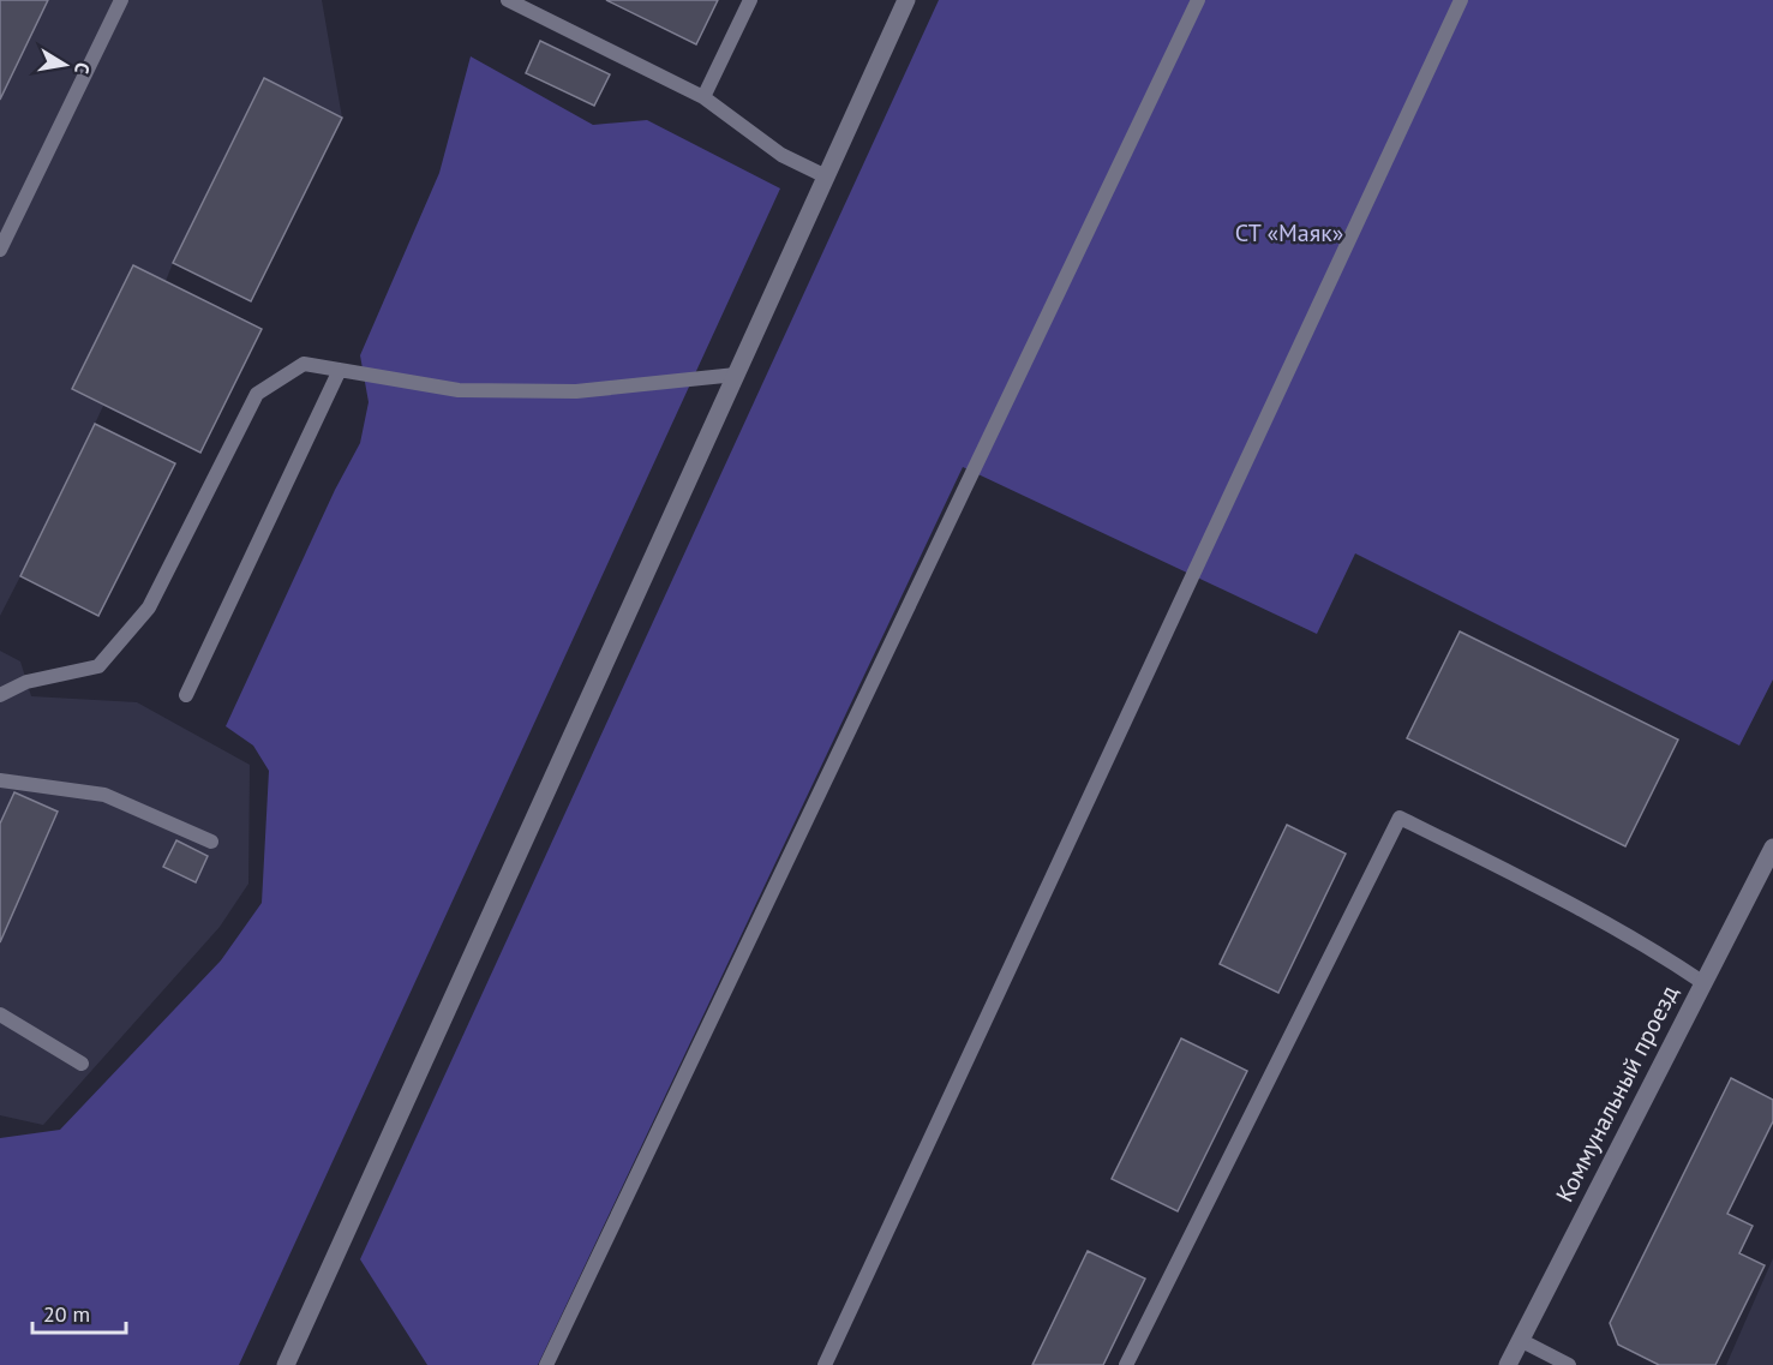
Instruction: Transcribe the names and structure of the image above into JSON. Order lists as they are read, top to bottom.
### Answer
{
  "streets": {
    "street": ["Коммунальный проезд"]
  },
  "parks": ["СТ «Маяк»"],
  "scale_bar": "20 m",
  "north": "right"
}
